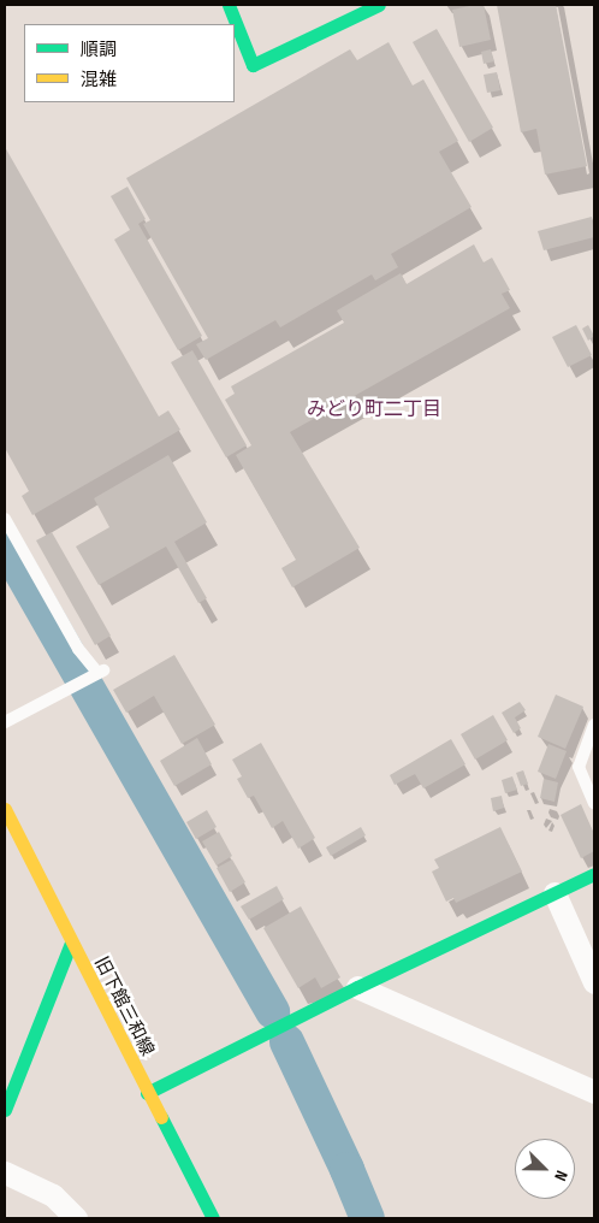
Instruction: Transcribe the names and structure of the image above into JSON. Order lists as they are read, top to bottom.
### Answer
{
  "streets": {
    "street": ["旧下館三和線"]
  },
  "districts": ["みどり町二丁目"],
  "legend": ["順調", "混雑"],
  "north": "bottom right"
}
